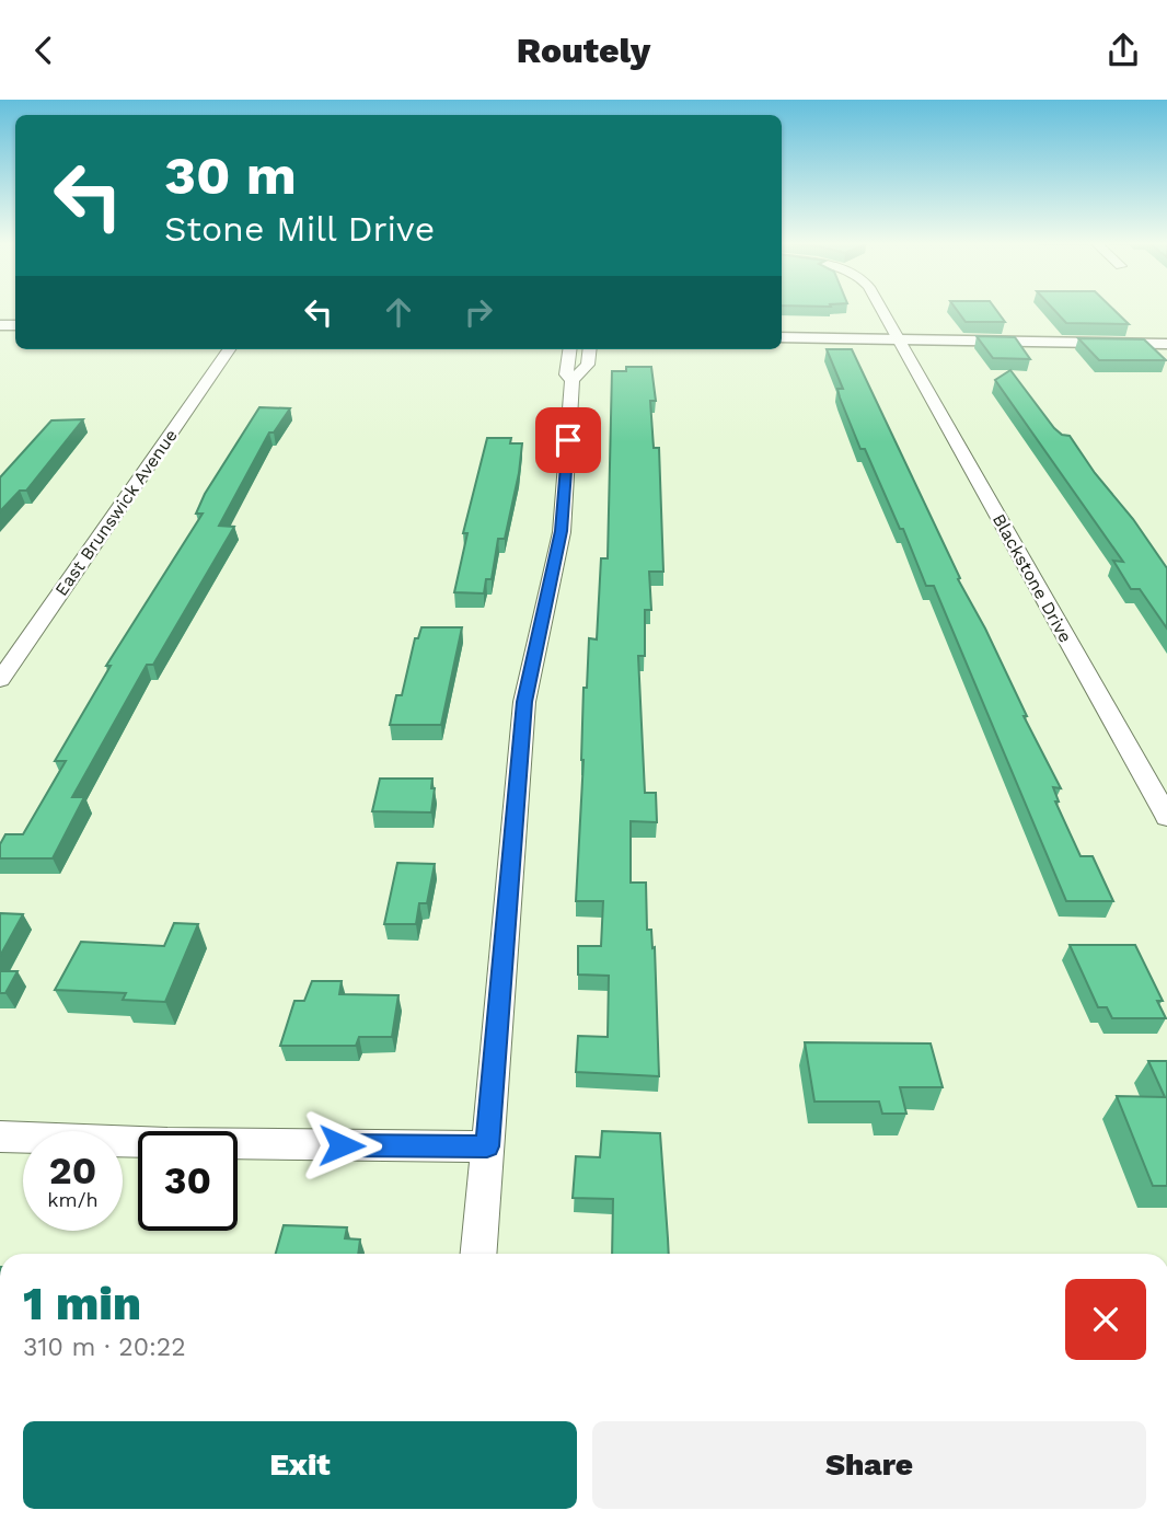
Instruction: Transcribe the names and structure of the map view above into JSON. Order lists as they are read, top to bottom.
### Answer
{
  "streets": {
    "street": ["East Brunswick Avenue", "Blackstone Drive"]
  },
  "page": {
    "header": "Routely",
    "turn": ["30 m", "Stone Mill Drive"],
    "speed": "20 km/h",
    "limit": "30",
    "heading": ["1 min", "310 m · 20:22"],
    "buttons": ["Exit", "Share"]
  }
}
